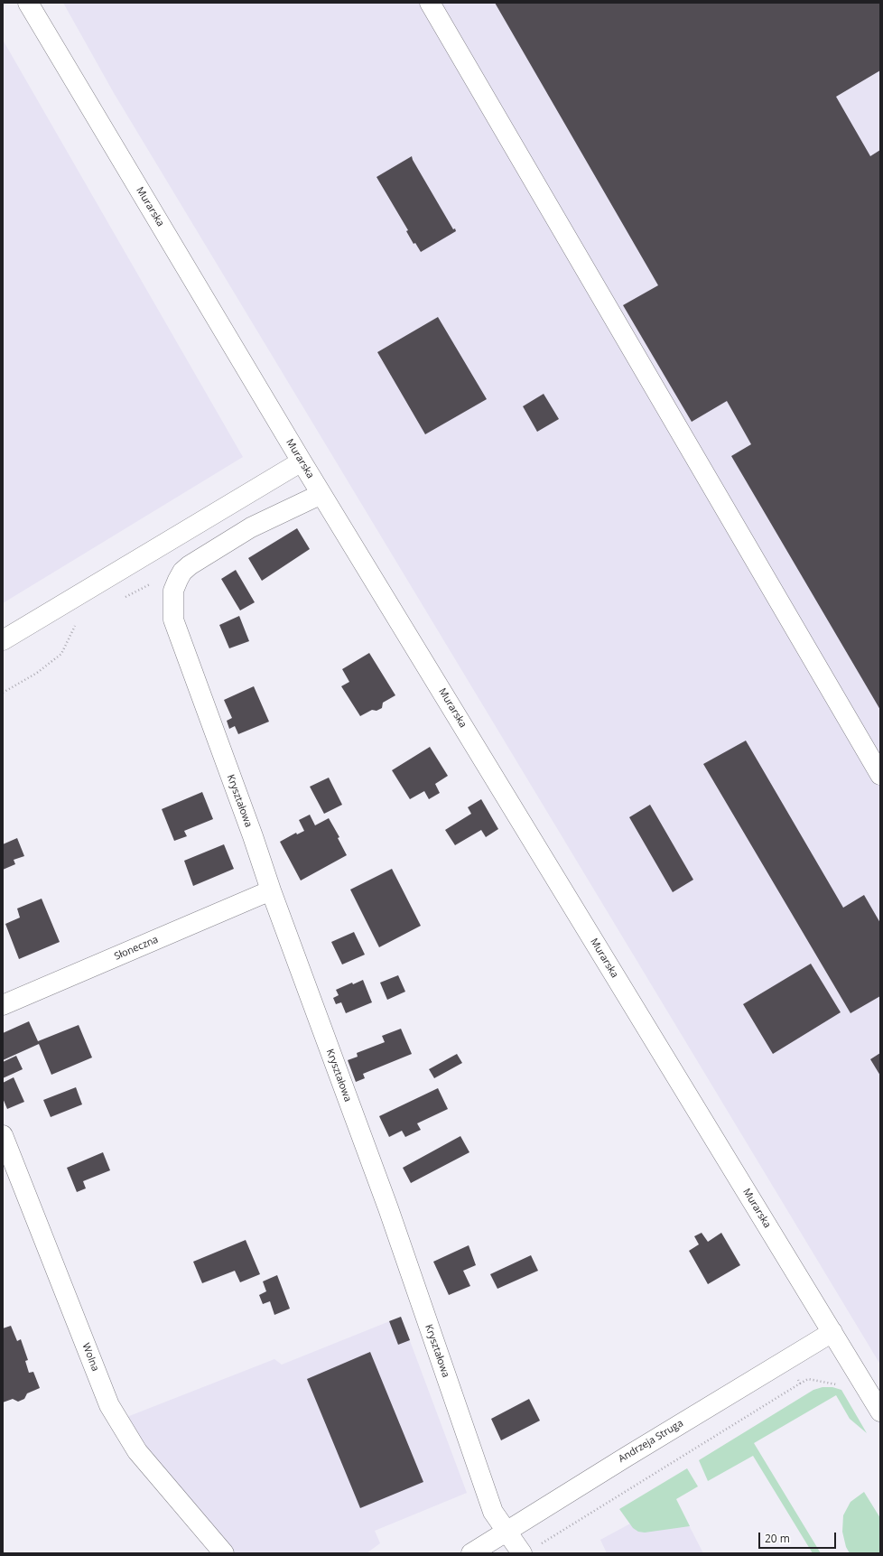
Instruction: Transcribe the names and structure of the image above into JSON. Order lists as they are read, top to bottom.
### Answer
{
  "streets": {
    "street": [
      "Murarska",
      "Kryształowa",
      "Słoneczna",
      "Wolna",
      "Andrzeja Struga"
    ]
  },
  "crossings": [
    ["Murarska", "Kryształowa"],
    ["Murarska", "Andrzeja Struga"],
    ["Kryształowa", "Słoneczna"],
    ["Kryształowa", "Andrzeja Struga"]
  ],
  "scale_bar": "20 m"
}
